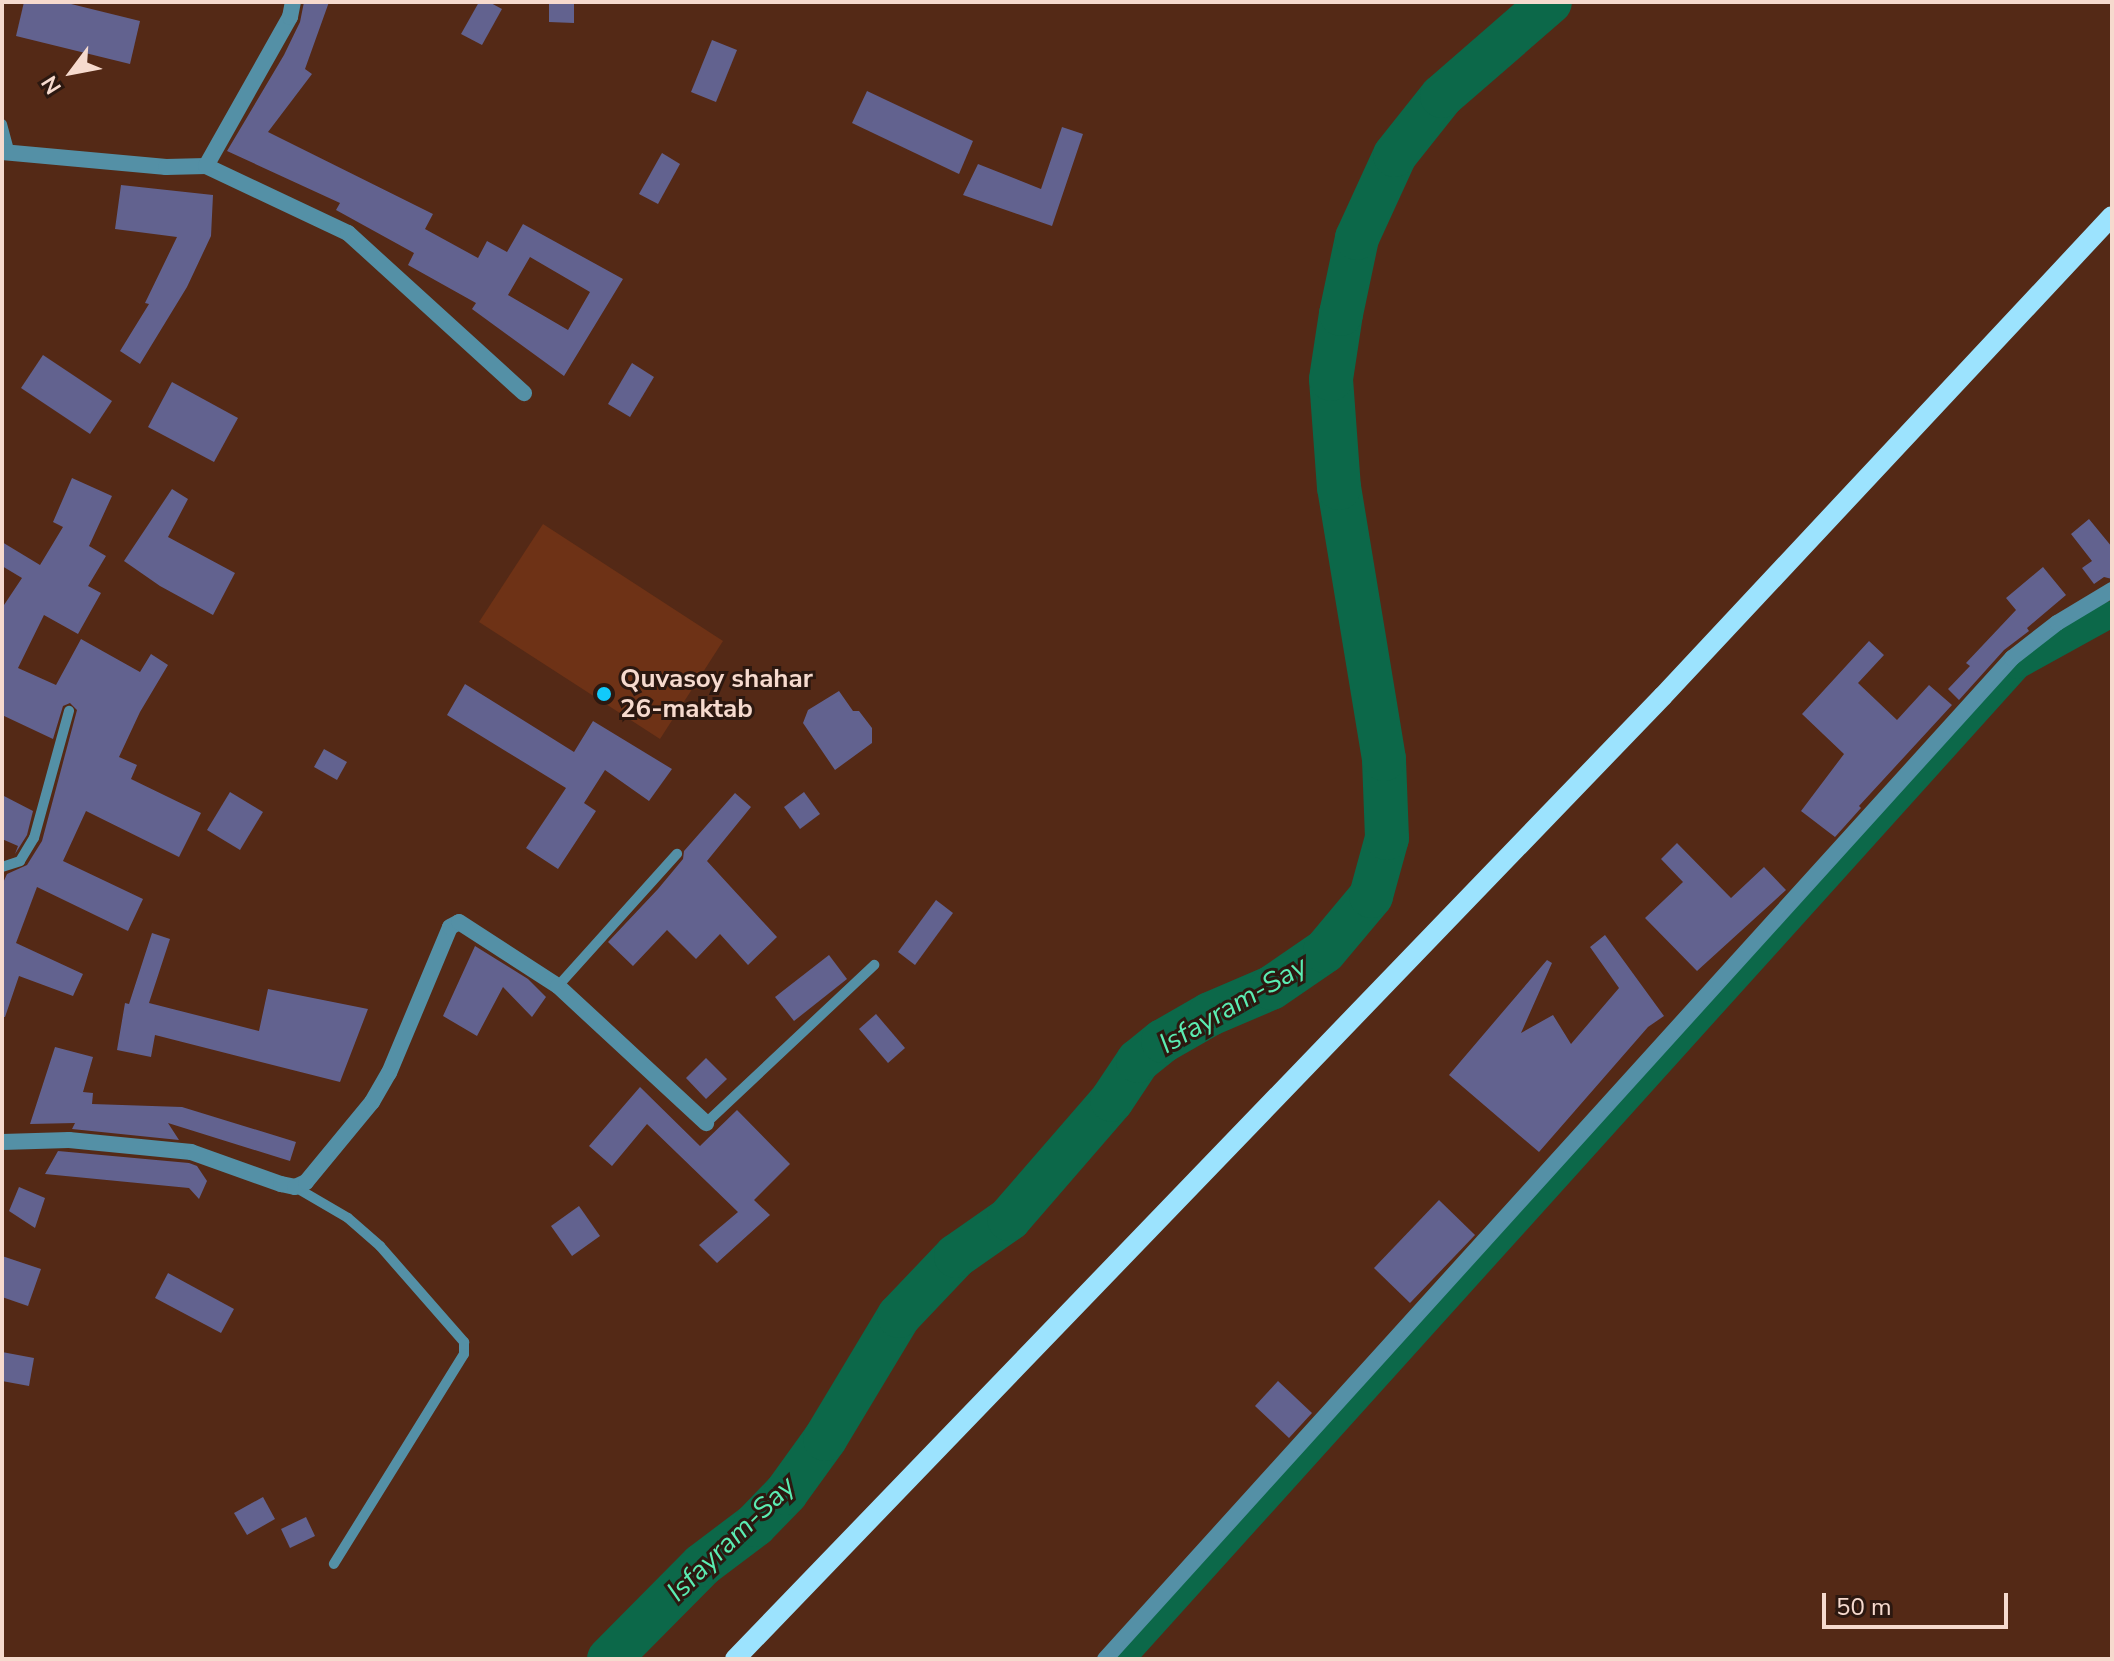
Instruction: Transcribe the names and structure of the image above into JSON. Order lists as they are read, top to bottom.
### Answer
{
  "water": ["Isfayram-Say"],
  "places": ["Quvasoy shahar 26-maktab"],
  "scale_bar": "50 m",
  "north": "bottom left"
}
